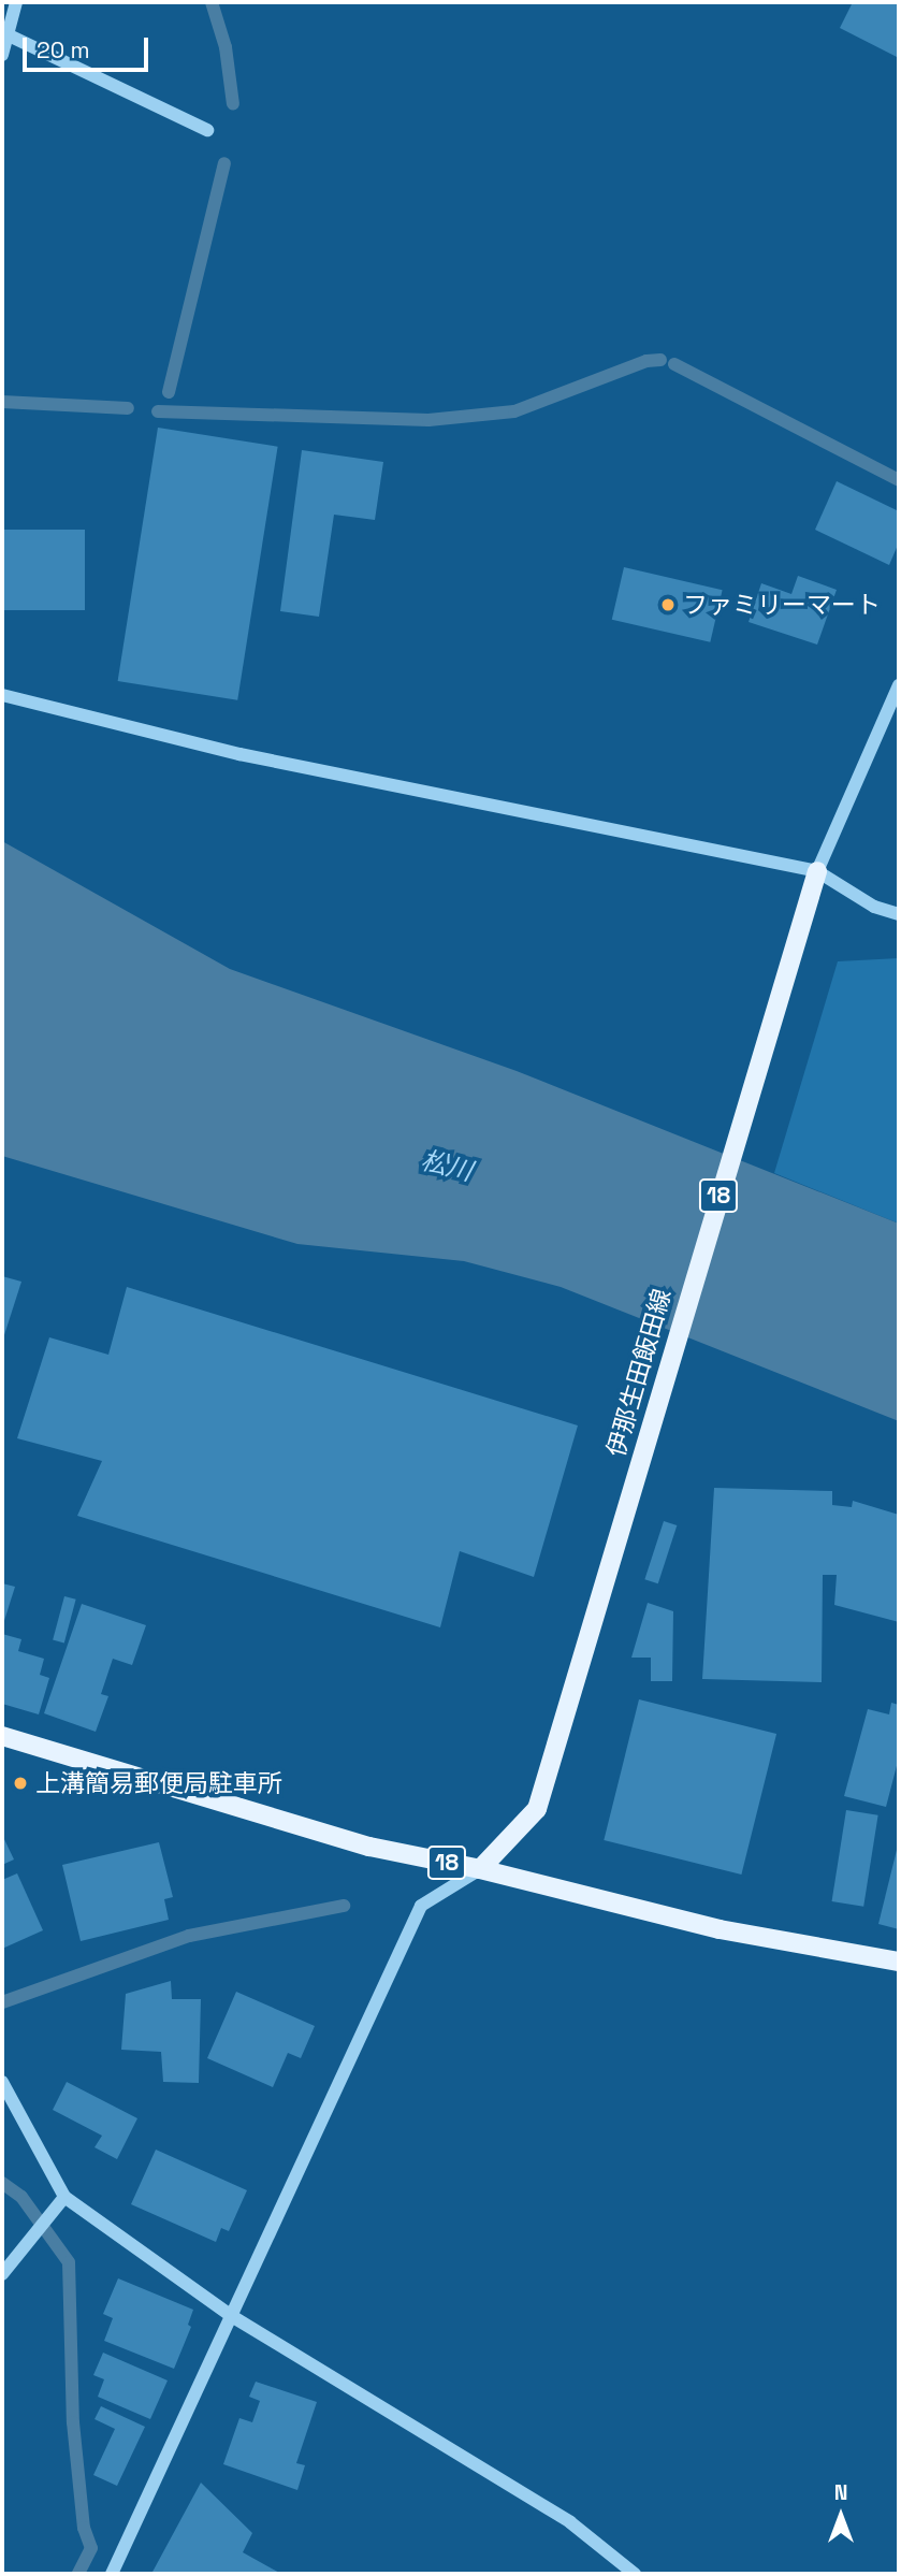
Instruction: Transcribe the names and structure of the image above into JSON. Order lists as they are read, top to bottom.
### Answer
{
  "streets": {
    "main road": ["18", "伊那生田飯田線"]
  },
  "crossings": [
    ["18", "伊那生田飯田線"]
  ],
  "water": ["松川"],
  "places": ["ファミリーマート", "上溝簡易郵便局駐車所"],
  "scale_bar": "20 m",
  "north": "top"
}
